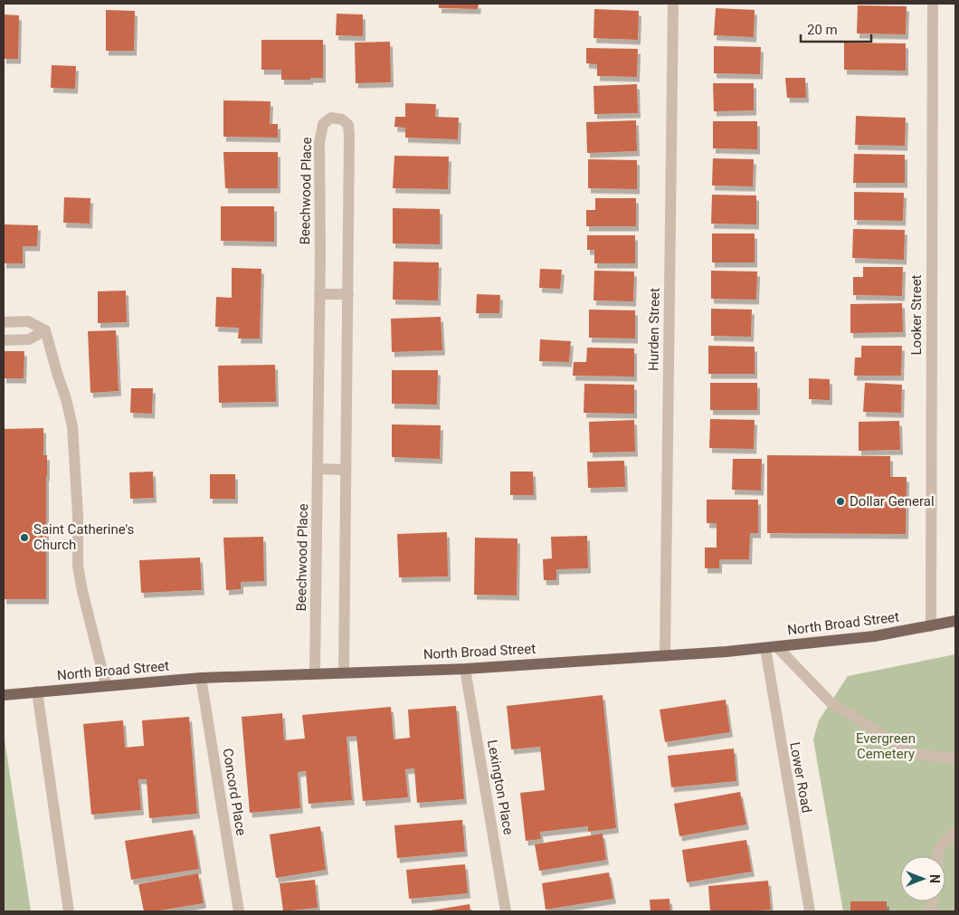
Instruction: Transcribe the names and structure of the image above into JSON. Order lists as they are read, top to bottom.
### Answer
{
  "streets": {
    "main road": ["North Broad Street"],
    "street": [
      "Beechwood Place",
      "Looker Street",
      "Hurden Street",
      "Lower Road",
      "Lexington Place",
      "Concord Place"
    ]
  },
  "crossings": [
    ["Beechwood Place", "North Broad Street"],
    ["Looker Street", "North Broad Street"],
    ["Hurden Street", "North Broad Street"],
    ["North Broad Street", "Lower Road"],
    ["North Broad Street", "Lexington Place"],
    ["North Broad Street", "Concord Place"]
  ],
  "parks": ["Evergreen Cemetery"],
  "places": ["Dollar General", "Saint Catherine's Church"],
  "scale_bar": "20 m",
  "north": "right"
}
